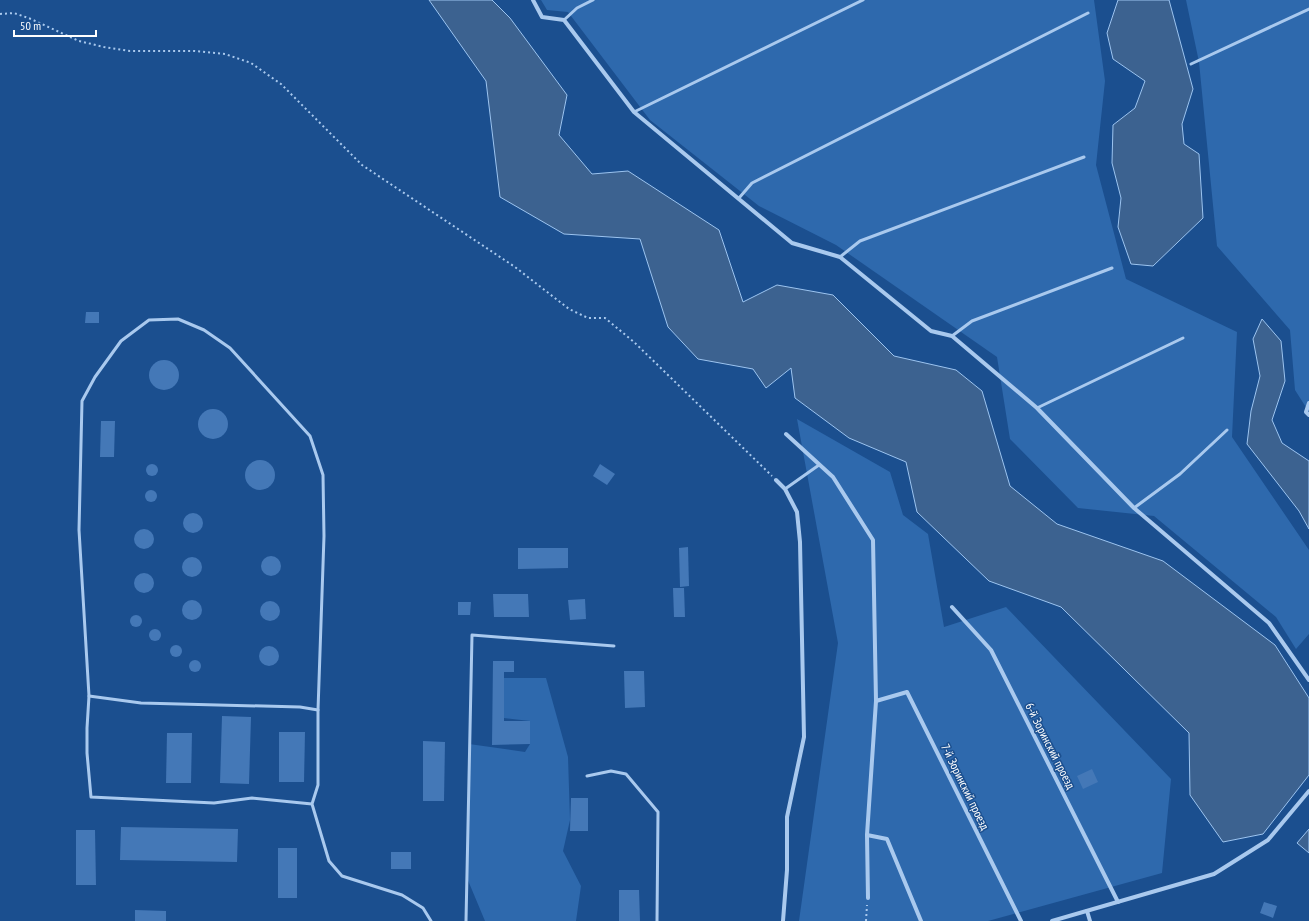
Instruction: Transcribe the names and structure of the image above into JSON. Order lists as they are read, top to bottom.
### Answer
{
  "streets": {
    "street": ["6-й Зоринский проезд", "7-й Зоринский проезд"]
  },
  "scale_bar": "50 m"
}
